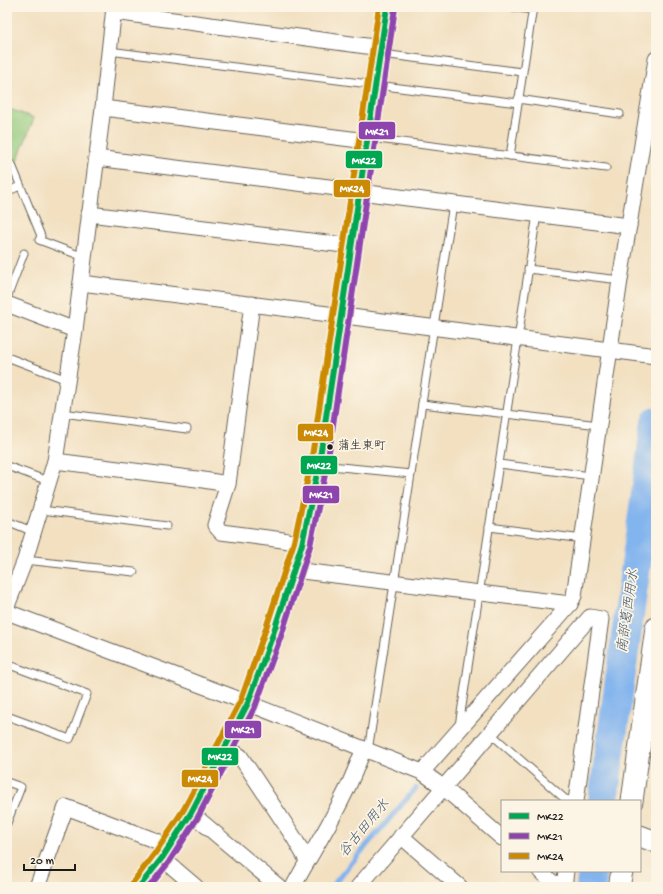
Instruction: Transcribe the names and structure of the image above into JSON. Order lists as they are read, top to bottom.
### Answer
{
  "water": ["南部葛西用水", "谷古田用水"],
  "places": ["蒲生東町"],
  "lines": ["transit line MK22", "transit line MK24", "transit line MK21"],
  "legend": ["MK22", "MK21", "MK24"],
  "scale_bar": "20 m"
}
